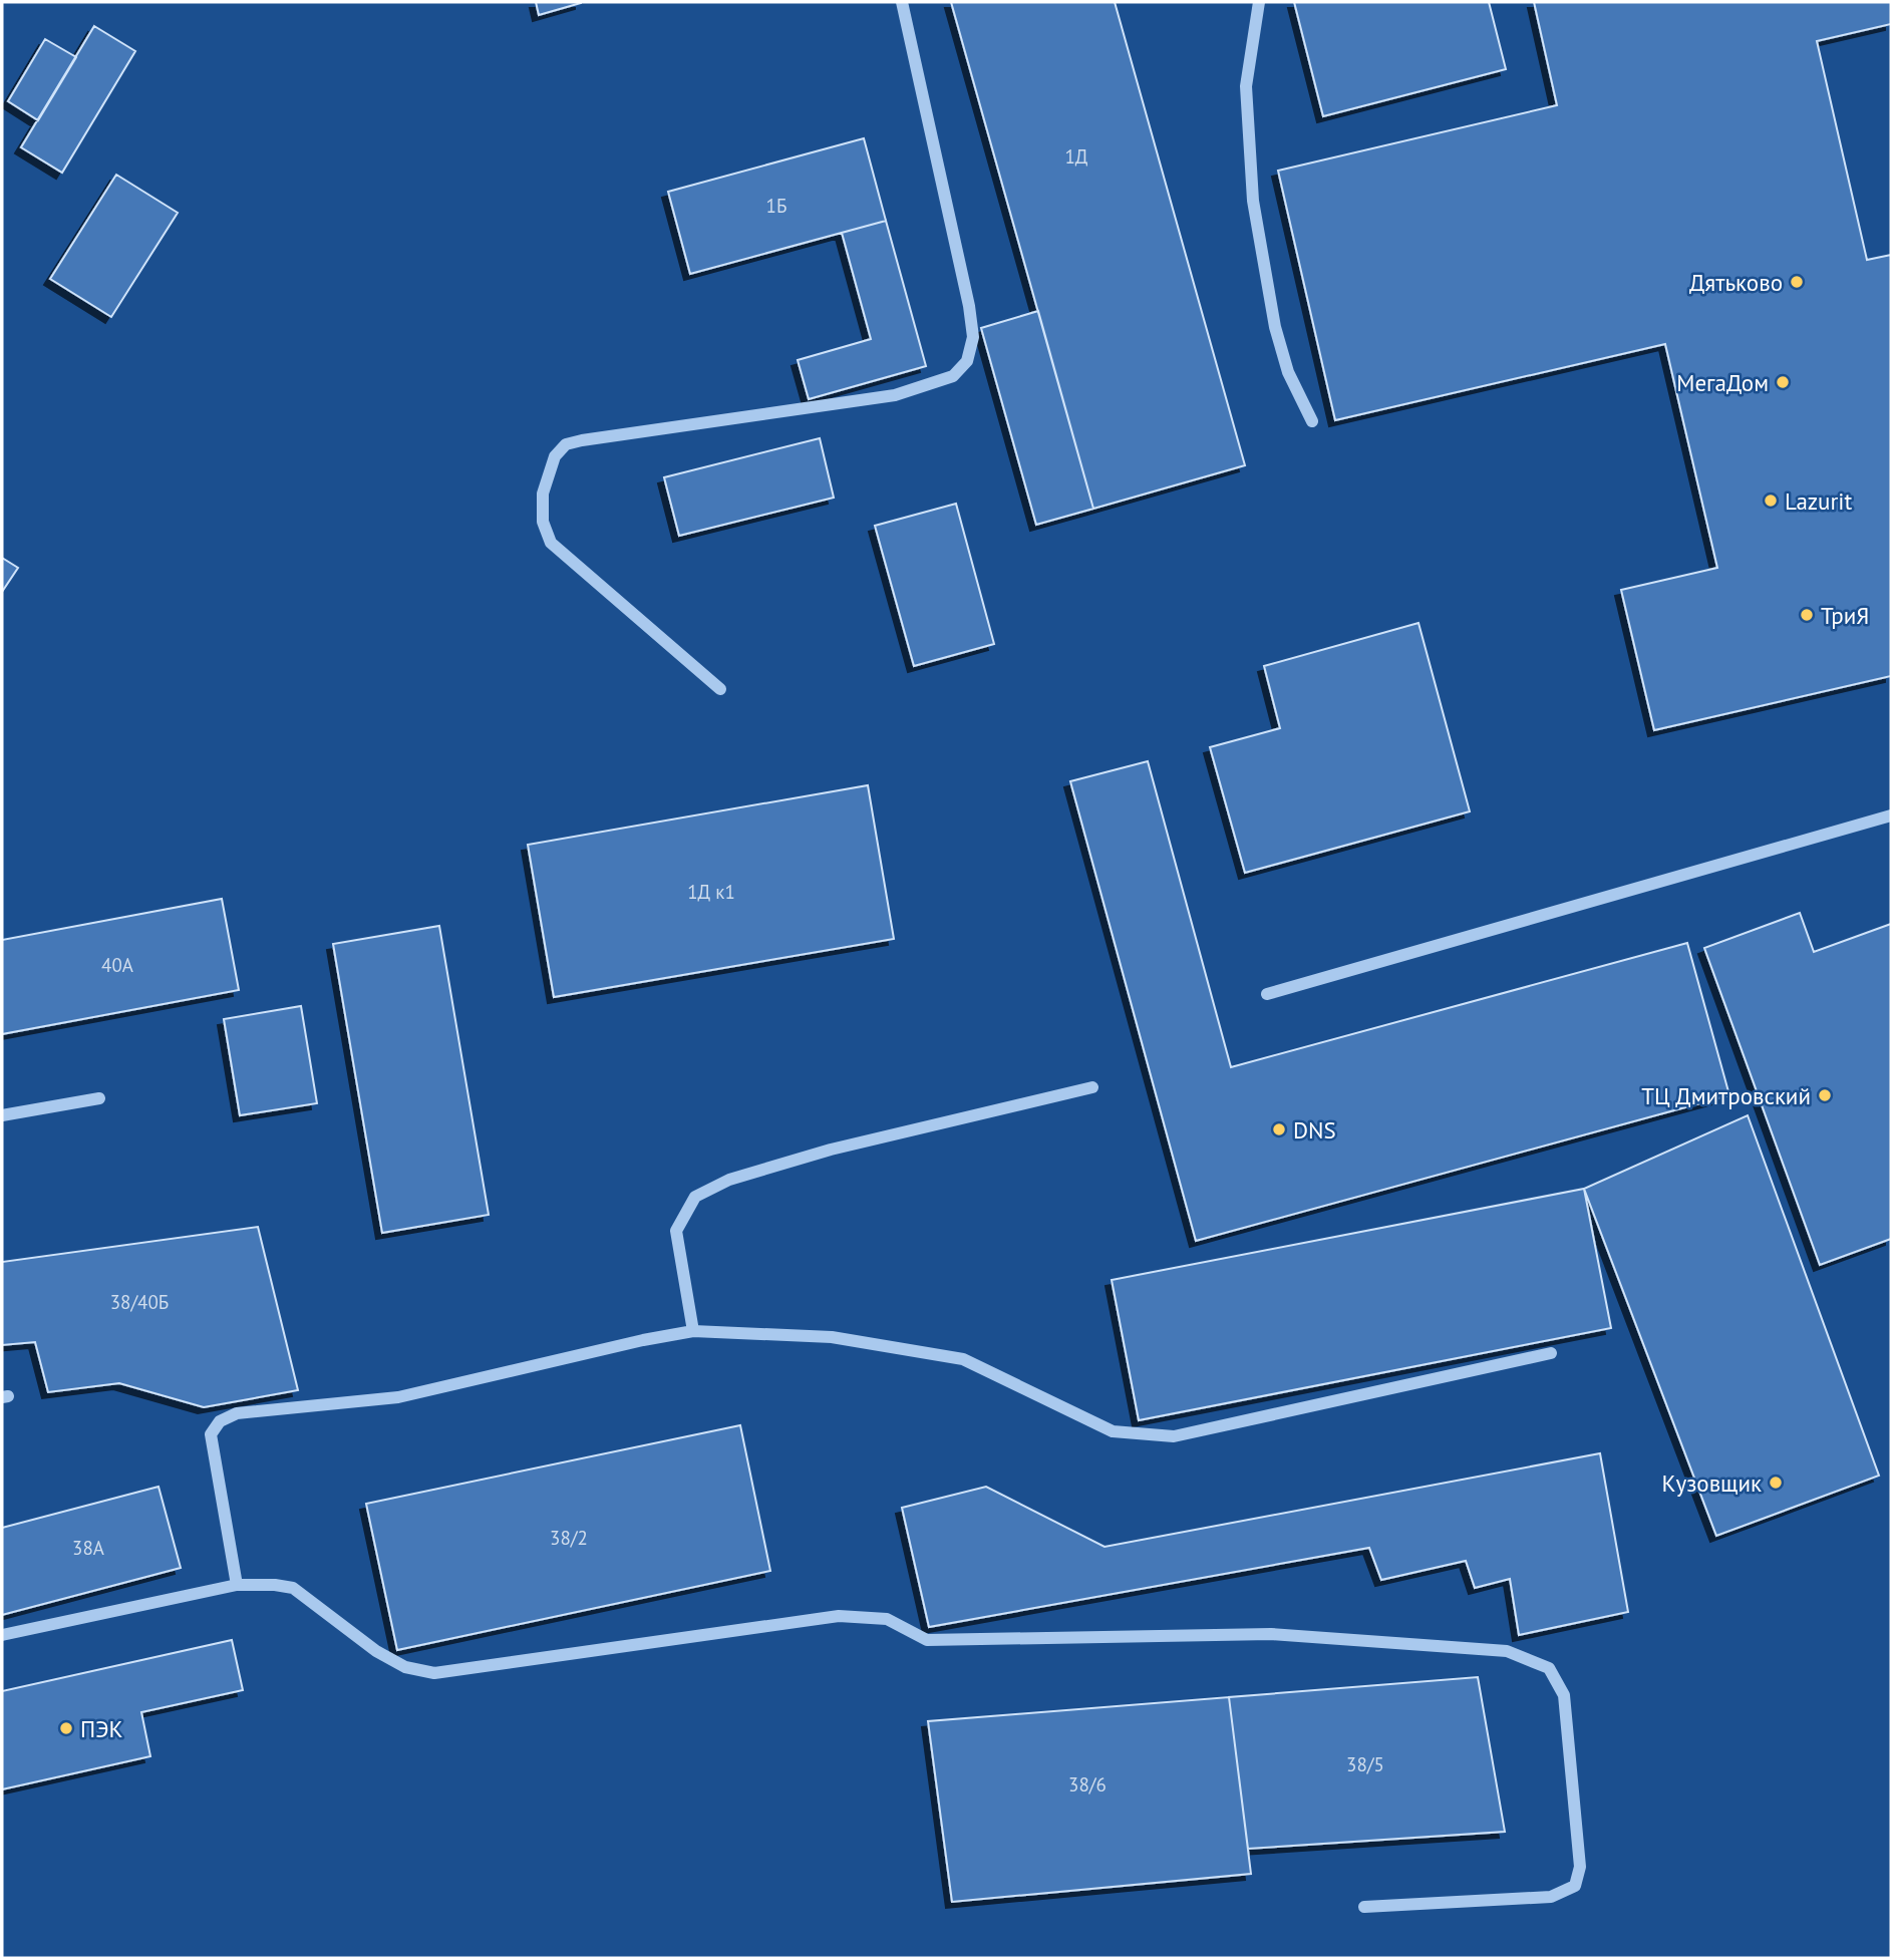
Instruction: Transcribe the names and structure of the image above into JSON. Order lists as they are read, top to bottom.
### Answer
{
  "places": [
    "Дятьково",
    "МегаДом",
    "Lazurit",
    "ТриЯ",
    "ТЦ Дмитровский",
    "DNS",
    "Кузовщик",
    "ПЭК"
  ],
  "house_numbers": [
    "1Д",
    "1Б",
    "1Д к1",
    "40А",
    "38/40Б",
    "38/2",
    "38А",
    "38/5",
    "38/6"
  ]
}
